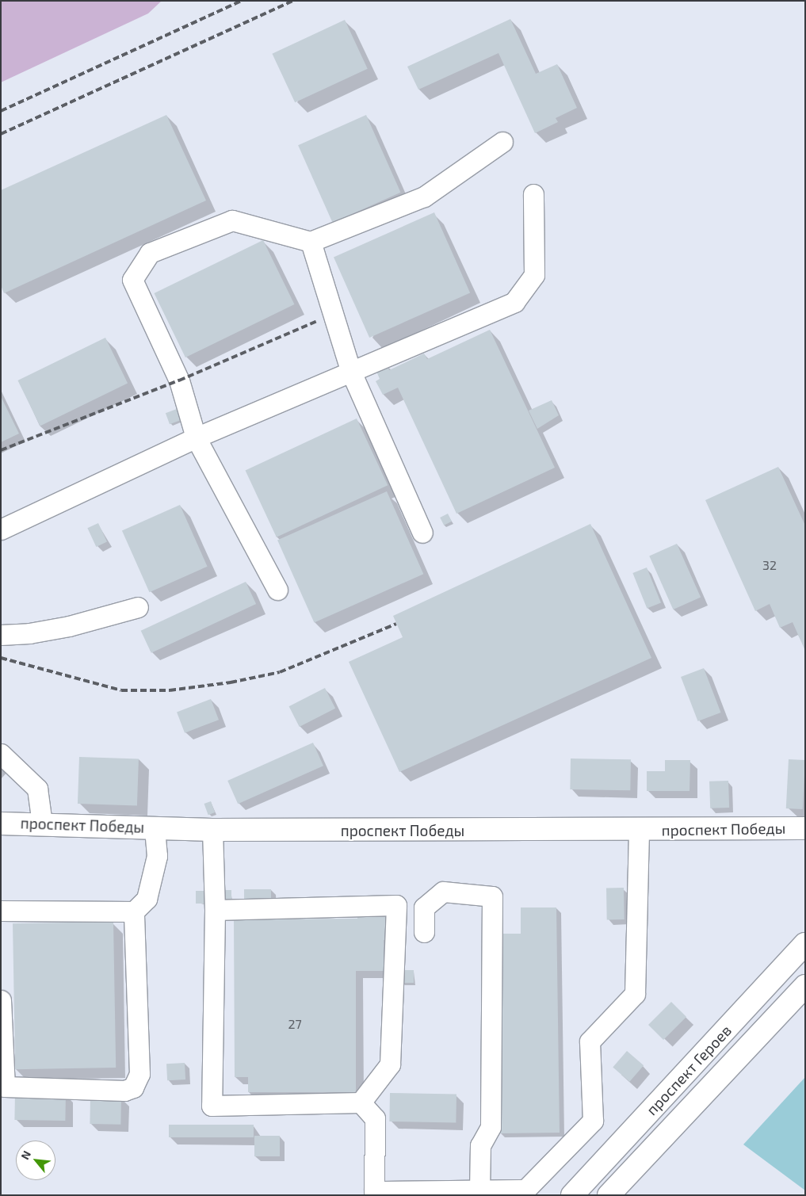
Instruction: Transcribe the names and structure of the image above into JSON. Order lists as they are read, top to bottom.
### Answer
{
  "streets": {
    "main road": ["проспект Победы", "проспект Героев"]
  },
  "house_numbers": ["32", "27"],
  "north": "top left"
}
